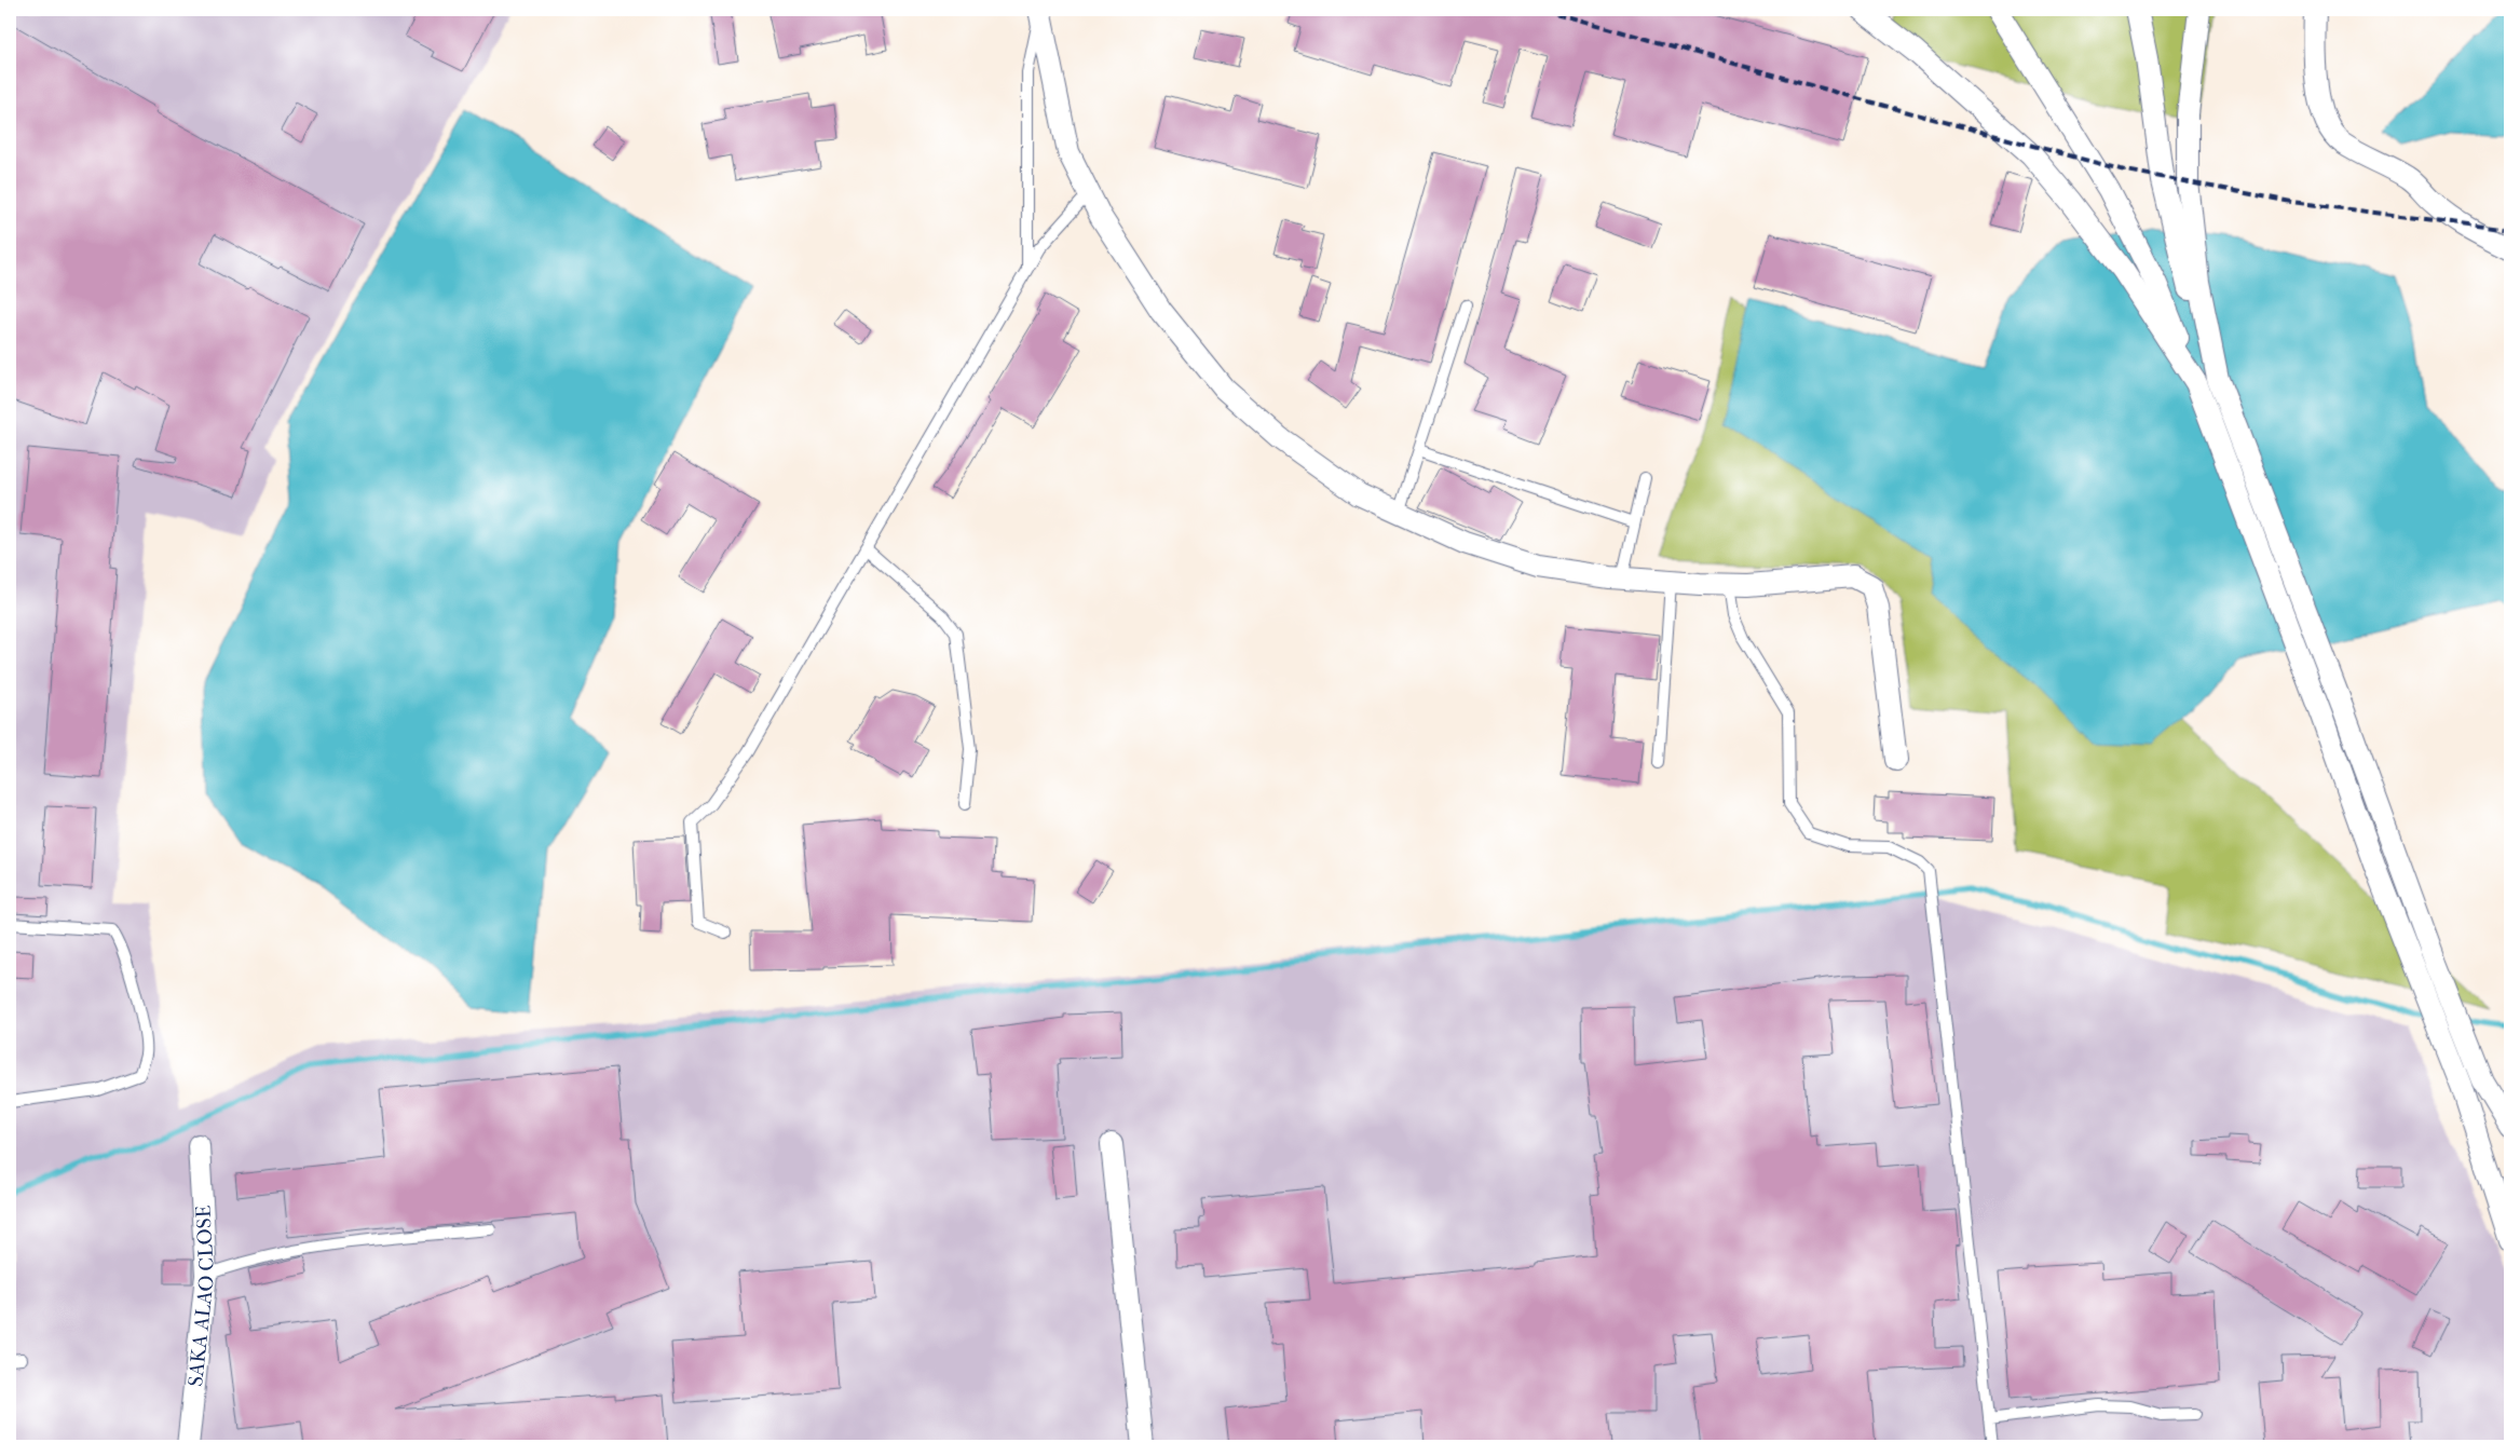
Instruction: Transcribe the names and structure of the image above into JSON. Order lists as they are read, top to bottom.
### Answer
{
  "streets": {
    "street": ["SAKA ALAO CLOSE"]
  }
}
